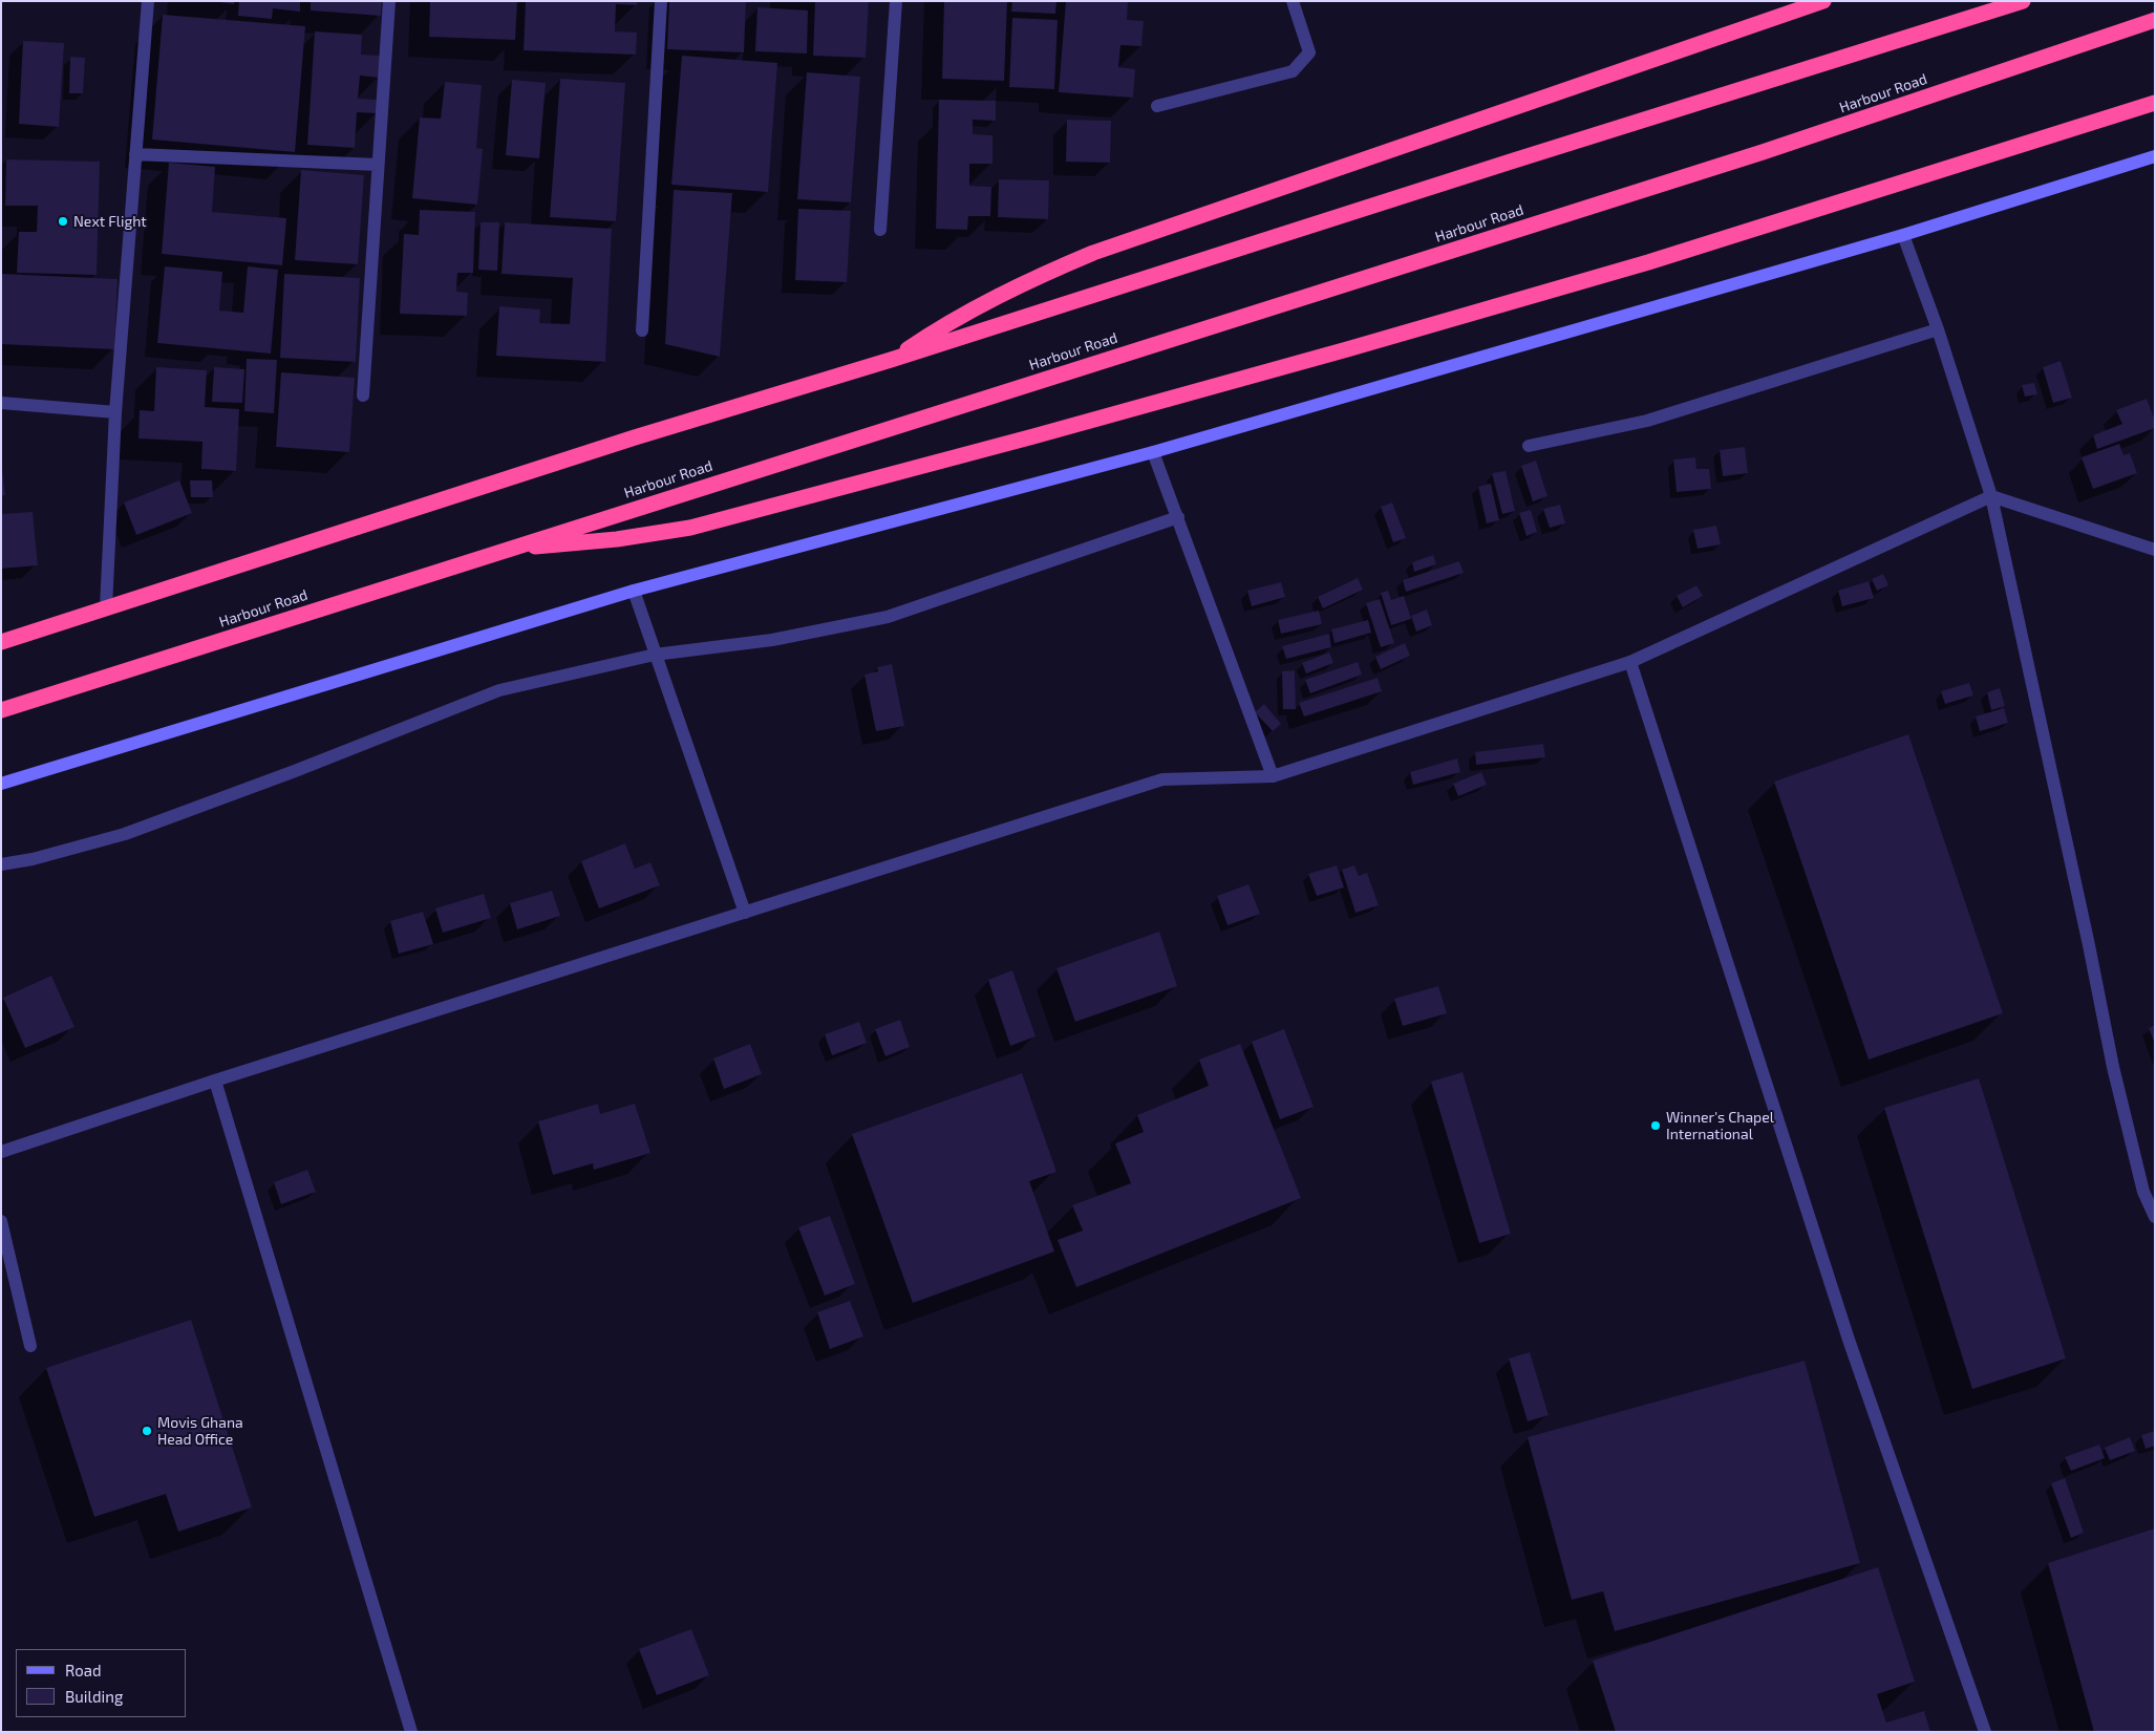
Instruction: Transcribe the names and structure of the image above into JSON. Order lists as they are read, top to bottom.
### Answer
{
  "streets": {
    "highway": ["Harbour Road"]
  },
  "places": ["Next Flight", "Winner's Chapel International", "Movis Ghana Head Office"],
  "legend": ["Road", "Building"]
}
